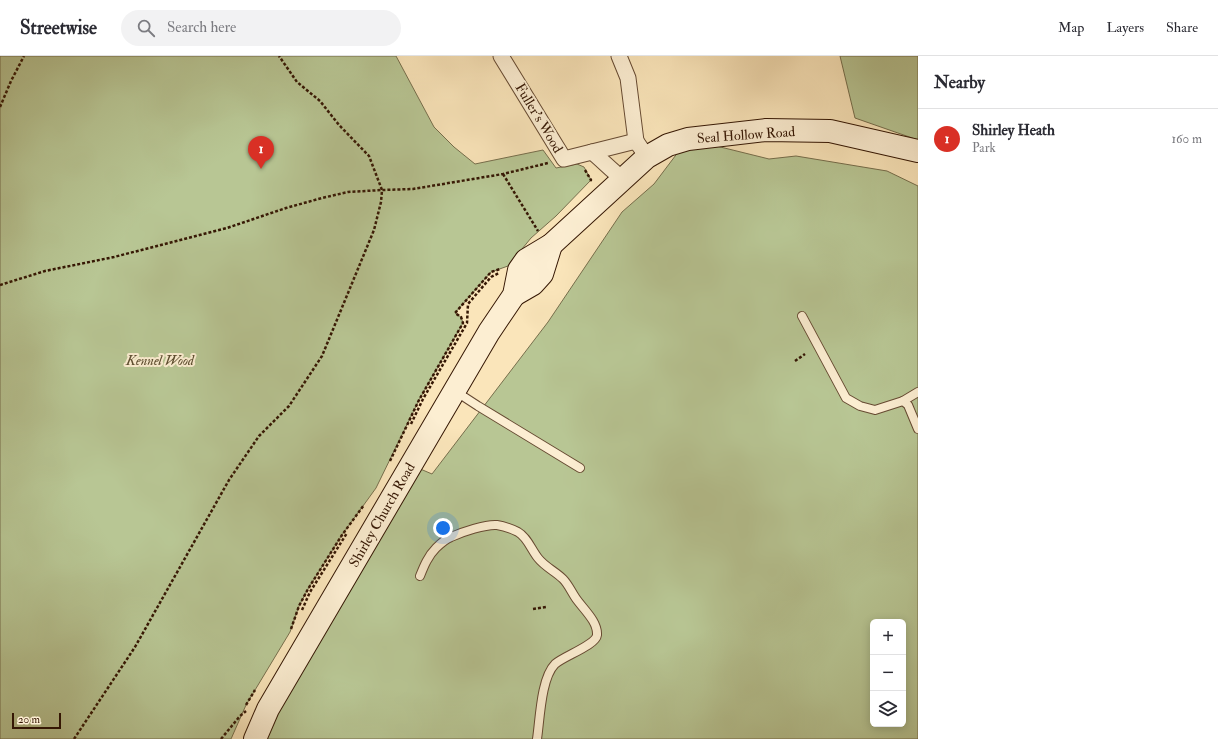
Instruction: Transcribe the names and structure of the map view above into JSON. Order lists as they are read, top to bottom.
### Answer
{
  "streets": {
    "street": ["Fuller's Wood", "Seal Hollow Road", "Shirley Church Road"]
  },
  "parks": ["Kennel Wood"],
  "scale_bar": "20 m",
  "page": {
    "header": "Streetwise",
    "search": "Search here",
    "nav": ["Map", "Layers", "Share"],
    "heading": "Nearby",
    "list": [
      {
        "mark": "1",
        "name": "Shirley Heath",
        "note": "Park",
        "value": "160 m"
      }
    ],
    "pins": "1",
    "map_buttons": ["+", "−"],
    "scale": "20 m"
  }
}
